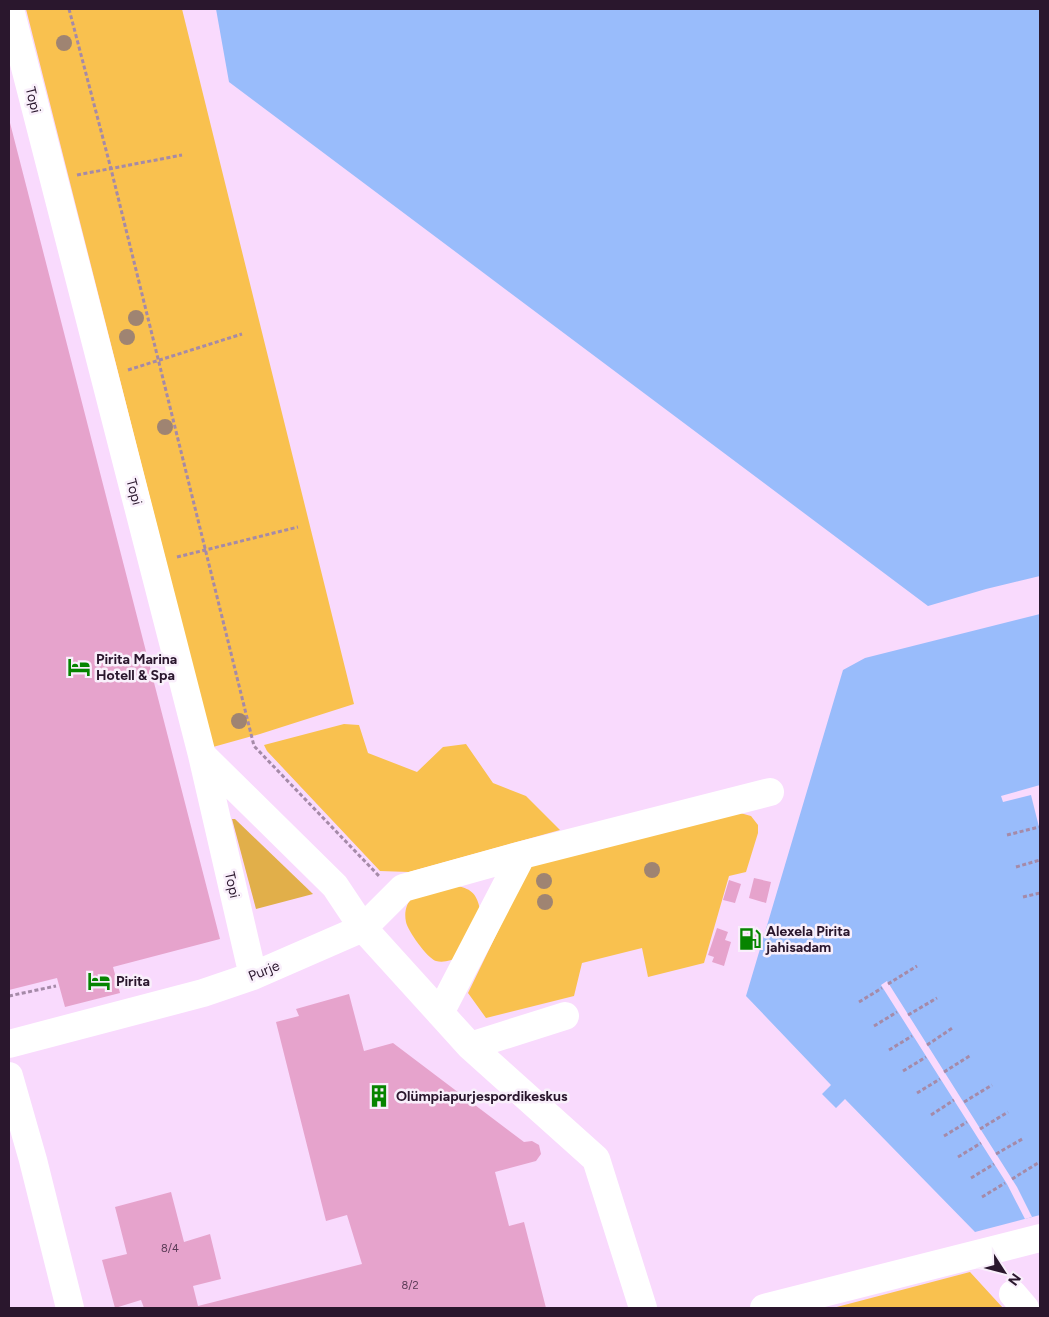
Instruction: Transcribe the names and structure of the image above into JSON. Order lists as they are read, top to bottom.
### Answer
{
  "streets": {
    "street": ["Topi", "Purje"]
  },
  "crossings": [
    ["Topi", "Purje"]
  ],
  "places": {
    "hotel": ["Pirita Marina Hotell & Spa", "Pirita"],
    "fuel station": ["Alexela Pirita jahisadam"],
    "building": ["Olümpiapurjespordikeskus"]
  },
  "house_numbers": ["8/4", "8/2"],
  "north": "bottom right"
}
